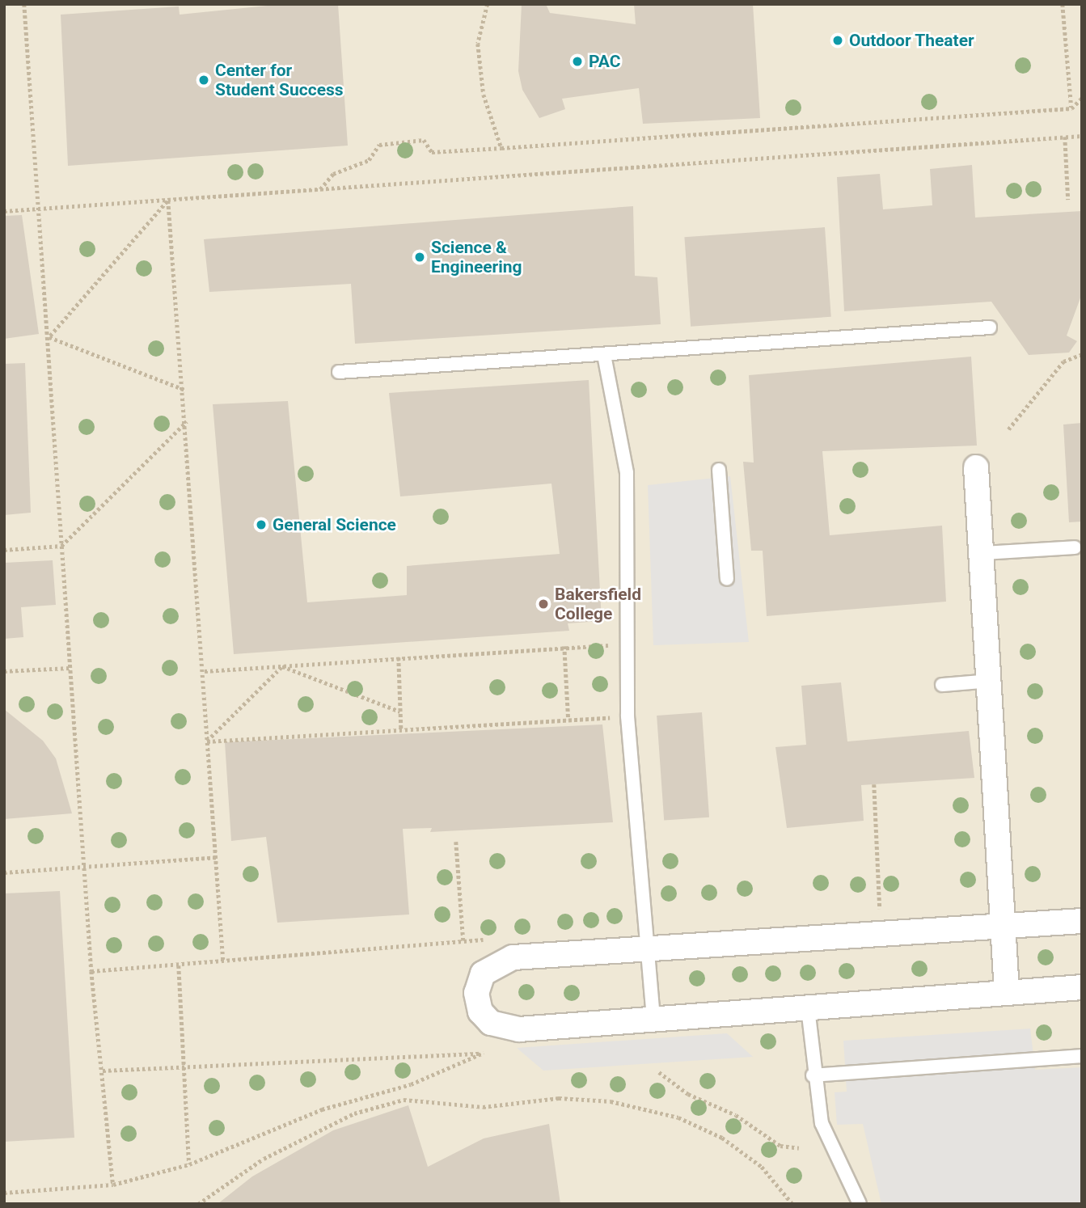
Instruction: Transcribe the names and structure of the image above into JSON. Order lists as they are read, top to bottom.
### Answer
{
  "places": [
    "Outdoor Theater",
    "PAC",
    "Center for Student Success",
    "Science & Engineering",
    "General Science",
    "Bakersfield College"
  ]
}
